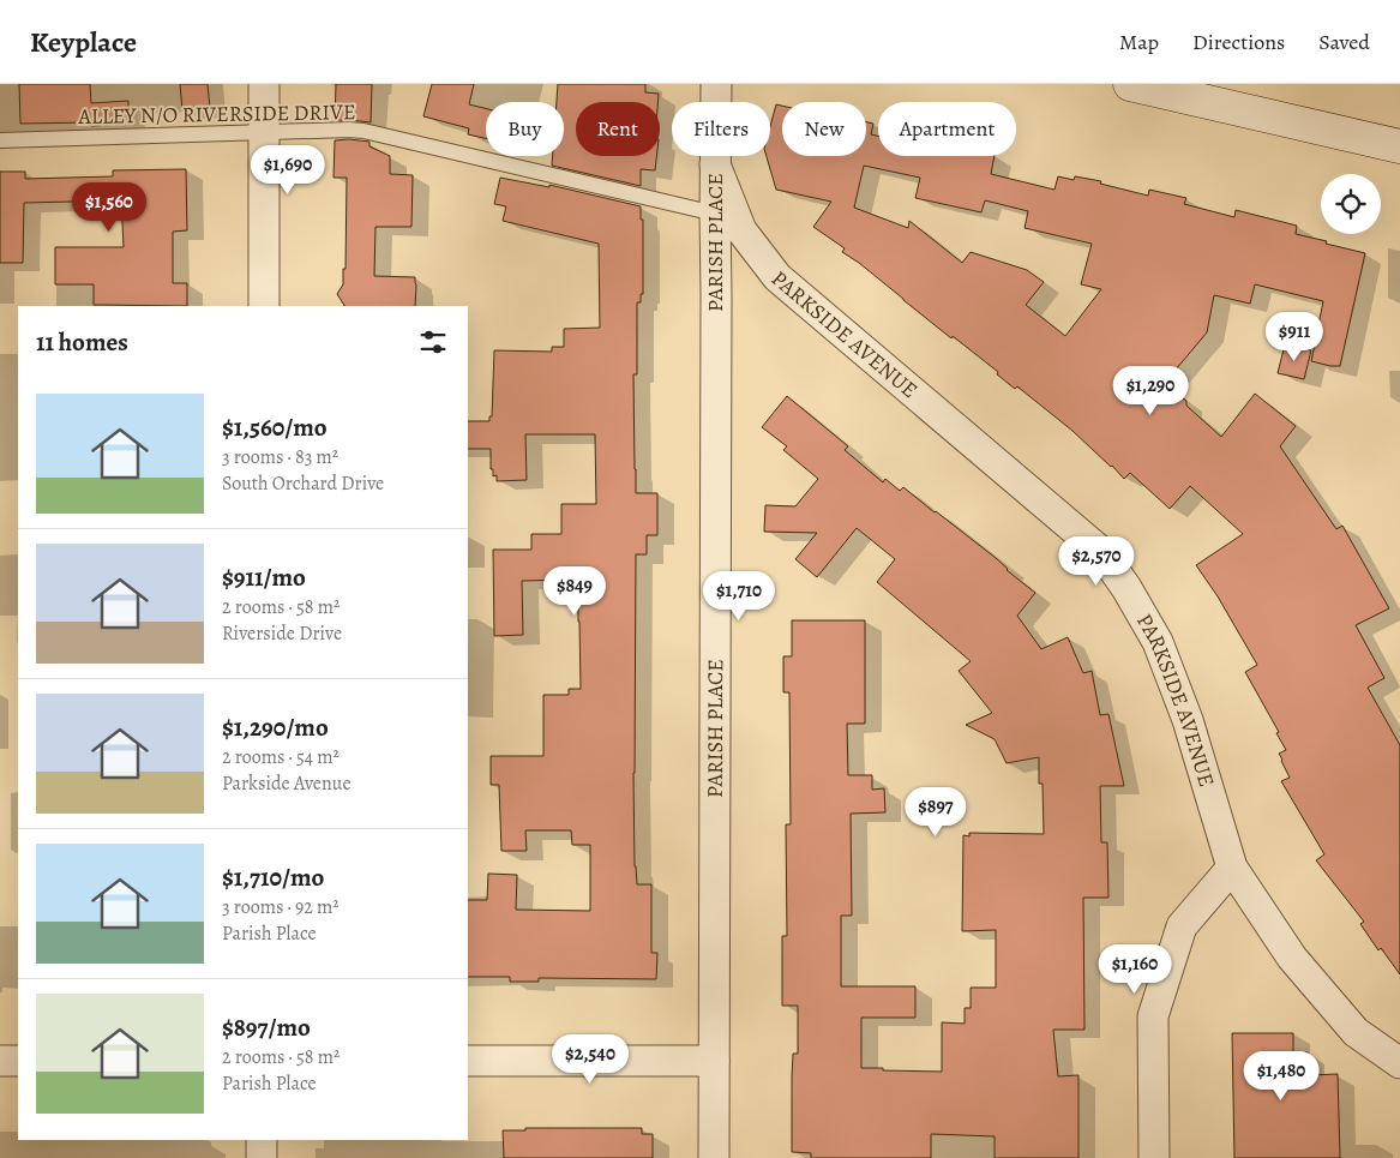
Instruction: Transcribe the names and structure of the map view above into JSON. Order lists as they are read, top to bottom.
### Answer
{
  "streets": {
    "street": ["PARISH PLACE", "PARKSIDE AVENUE"],
    "lane": ["ALLEY N/O RIVERSIDE DRIVE"]
  },
  "crossings": [
    ["ALLEY N/O RIVERSIDE DRIVE", "PARISH PLACE"],
    ["PARISH PLACE", "PARKSIDE AVENUE"]
  ],
  "page": {
    "header": "Keyplace",
    "nav": ["Map", "Directions", "Saved"],
    "chip": [
      "Buy",
      "Rent",
      "Filters",
      "New",
      "Apartment"
    ],
    "price": [
      "$1,690",
      "$1,560",
      "$911",
      "$1,290",
      "$2,570",
      "$849",
      "$1,710",
      "$897",
      "$1,160",
      "$2,540",
      "$1,480"
    ],
    "heading": "11 homes",
    "list": [
      {
        "name": "$1,560/mo",
        "note": "3 rooms · 83 m² · South Orchard Drive"
      },
      {
        "name": "$911/mo",
        "note": "2 rooms · 58 m² · Riverside Drive"
      },
      {
        "name": "$1,290/mo",
        "note": "2 rooms · 54 m² · Parkside Avenue"
      },
      {
        "name": "$1,710/mo",
        "note": "3 rooms · 92 m² · Parish Place"
      },
      {
        "name": "$897/mo",
        "note": "2 rooms · 58 m² · Parish Place"
      }
    ]
  }
}
